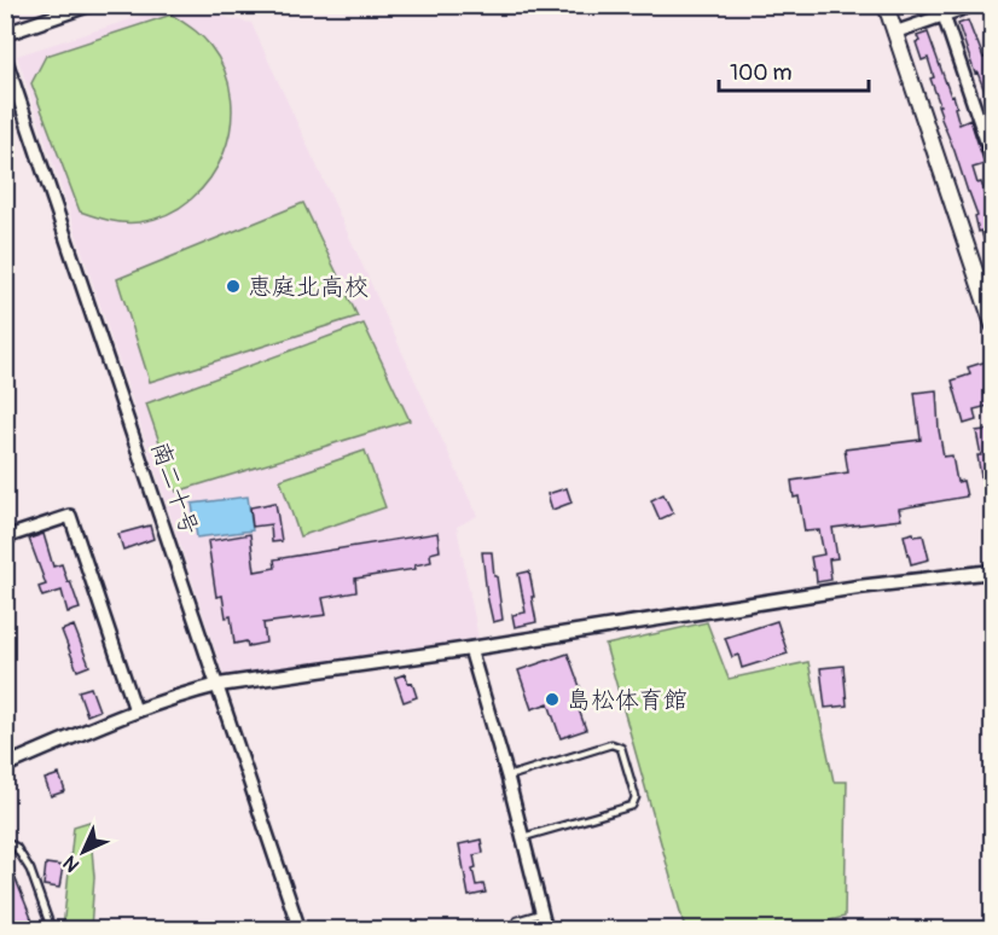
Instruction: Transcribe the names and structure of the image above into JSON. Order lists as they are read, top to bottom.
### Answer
{
  "streets": {
    "street": ["南二十号"]
  },
  "places": ["恵庭北高校", "島松体育館"],
  "scale_bar": "100 m",
  "north": "bottom left"
}
